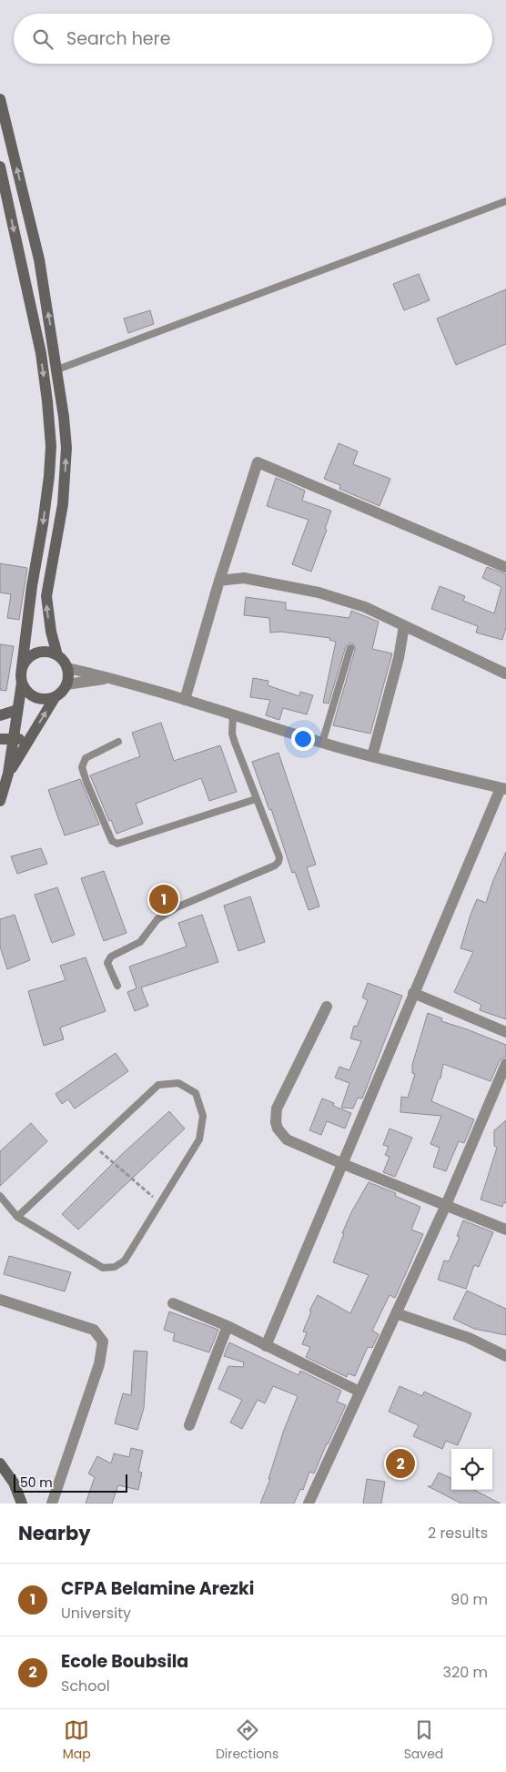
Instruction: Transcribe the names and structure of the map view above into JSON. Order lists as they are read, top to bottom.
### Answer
{
  "scale_bar": "50 m",
  "page": {
    "search": "Search here",
    "pins": ["1", "2"],
    "scale": "50 m",
    "heading": ["Nearby", "2 results"],
    "list": [
      {
        "mark": "1",
        "name": "CFPA Belamine Arezki",
        "note": "University",
        "value": "90 m"
      },
      {
        "mark": "2",
        "name": "Ecole Boubsila",
        "note": "School",
        "value": "320 m"
      }
    ],
    "nav": ["Map", "Directions", "Saved"]
  }
}
